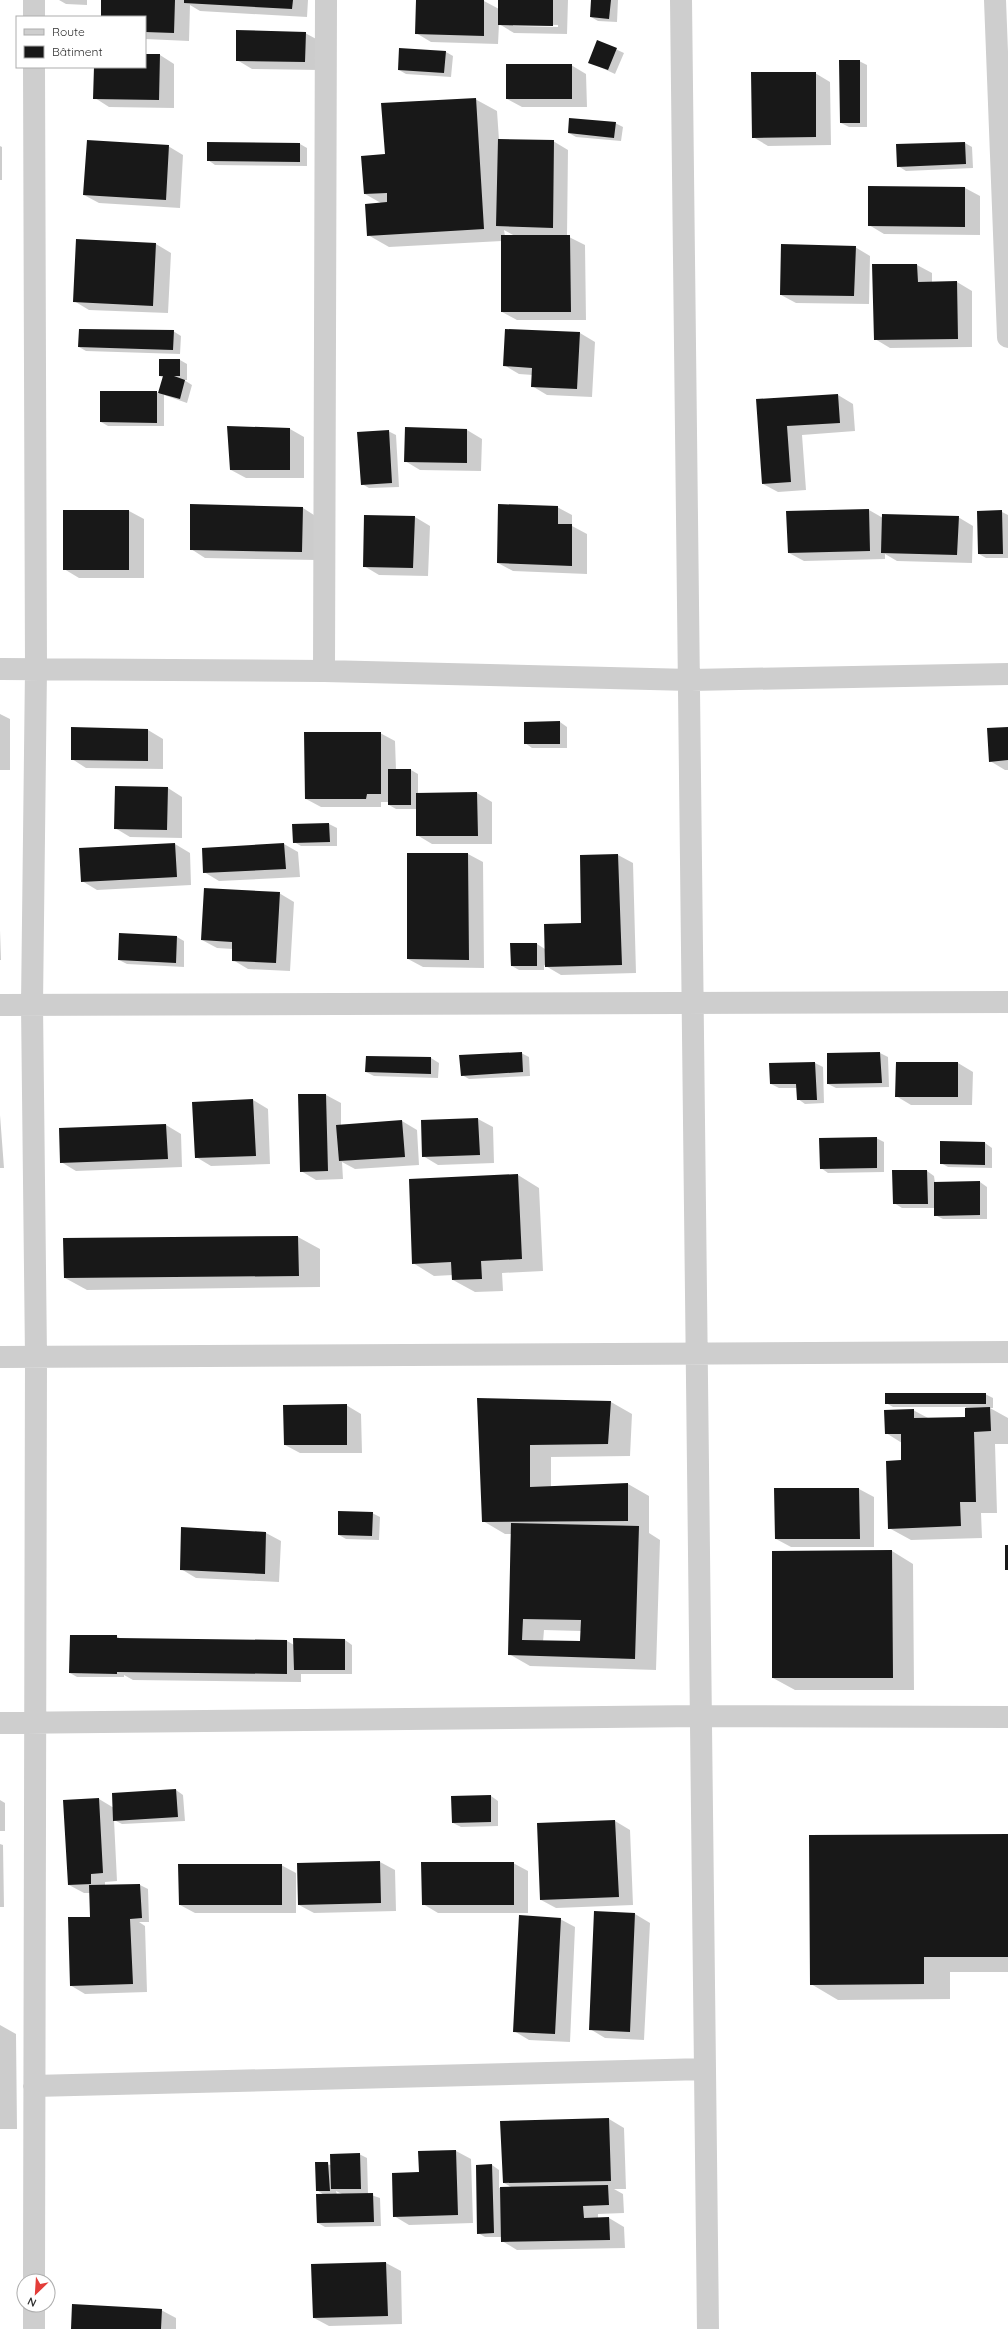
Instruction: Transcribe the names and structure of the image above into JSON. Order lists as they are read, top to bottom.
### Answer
{
  "legend": ["Route", "Bâtiment"],
  "north": "bottom left"
}
